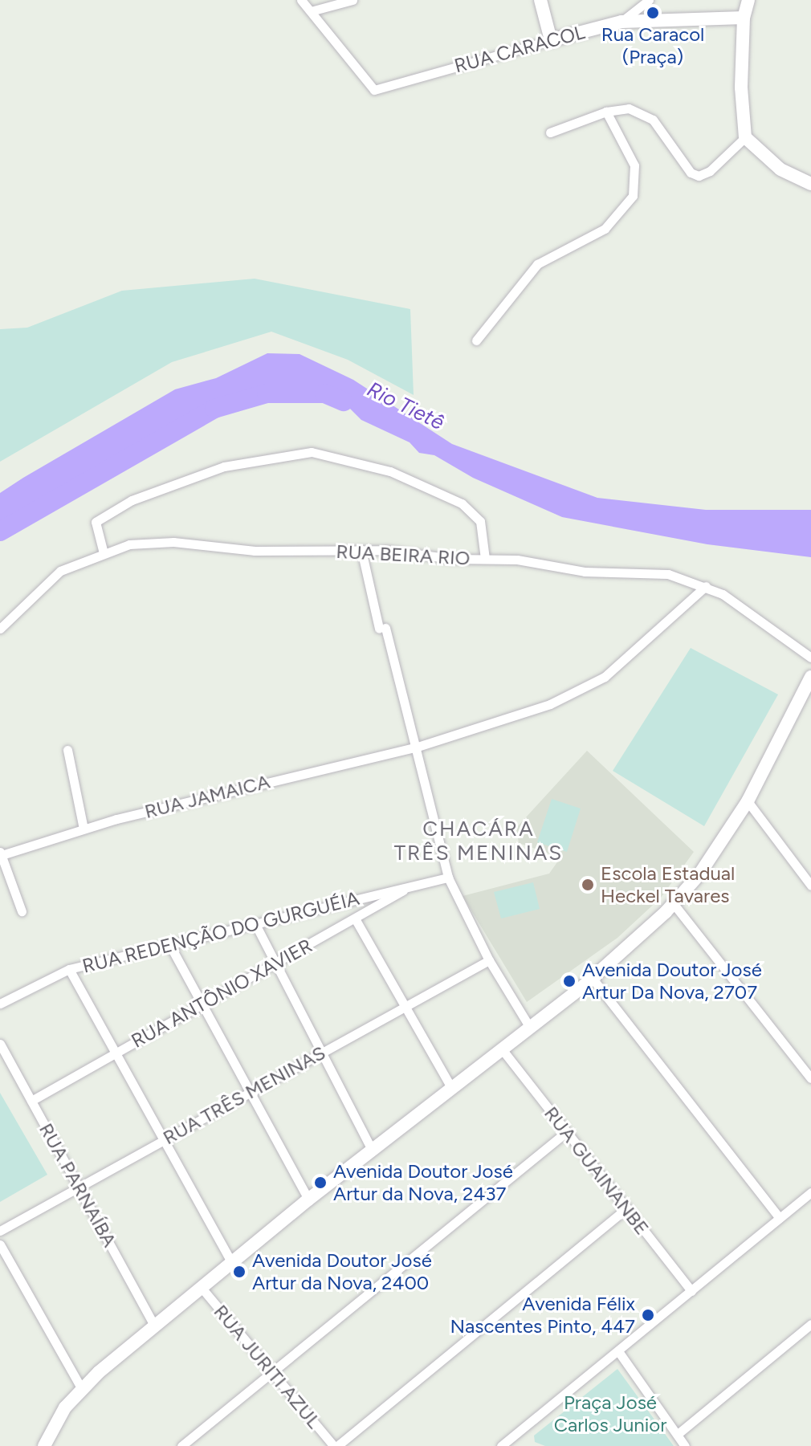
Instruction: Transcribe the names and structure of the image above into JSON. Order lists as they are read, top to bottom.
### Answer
{
  "streets": {
    "main road": ["RUA CARACOL"],
    "street": [
      "RUA BEIRA RIO",
      "RUA JAMAICA",
      "RUA REDENÇÃO DO GURGUÉIA",
      "RUA ANTÔNIO XAVIER",
      "RUA TRÊS MENINAS",
      "RUA GUAINANBE",
      "RUA PARNAÍBA",
      "RUA JURITI AZUL"
    ]
  },
  "crossings": [
    ["RUA BEIRA RIO", "RUA JAMAICA"],
    ["RUA REDENÇÃO DO GURGUÉIA", "RUA ANTÔNIO XAVIER"],
    ["RUA ANTÔNIO XAVIER", "RUA PARNAÍBA"],
    ["RUA TRÊS MENINAS", "RUA PARNAÍBA"]
  ],
  "districts": ["CHACÁRA TRÊS MENINAS"],
  "water": ["Rio Tietê"],
  "parks": ["Praça José Carlos Junior"],
  "places": [
    "Rua Caracol (Praça)",
    "Escola Estadual Heckel Tavares",
    "Avenida Doutor José Artur Da Nova, 2707",
    "Avenida Doutor José Artur da Nova, 2437",
    "Avenida Doutor José Artur da Nova, 2400",
    "Avenida Félix Nascentes Pinto, 447"
  ]
}
